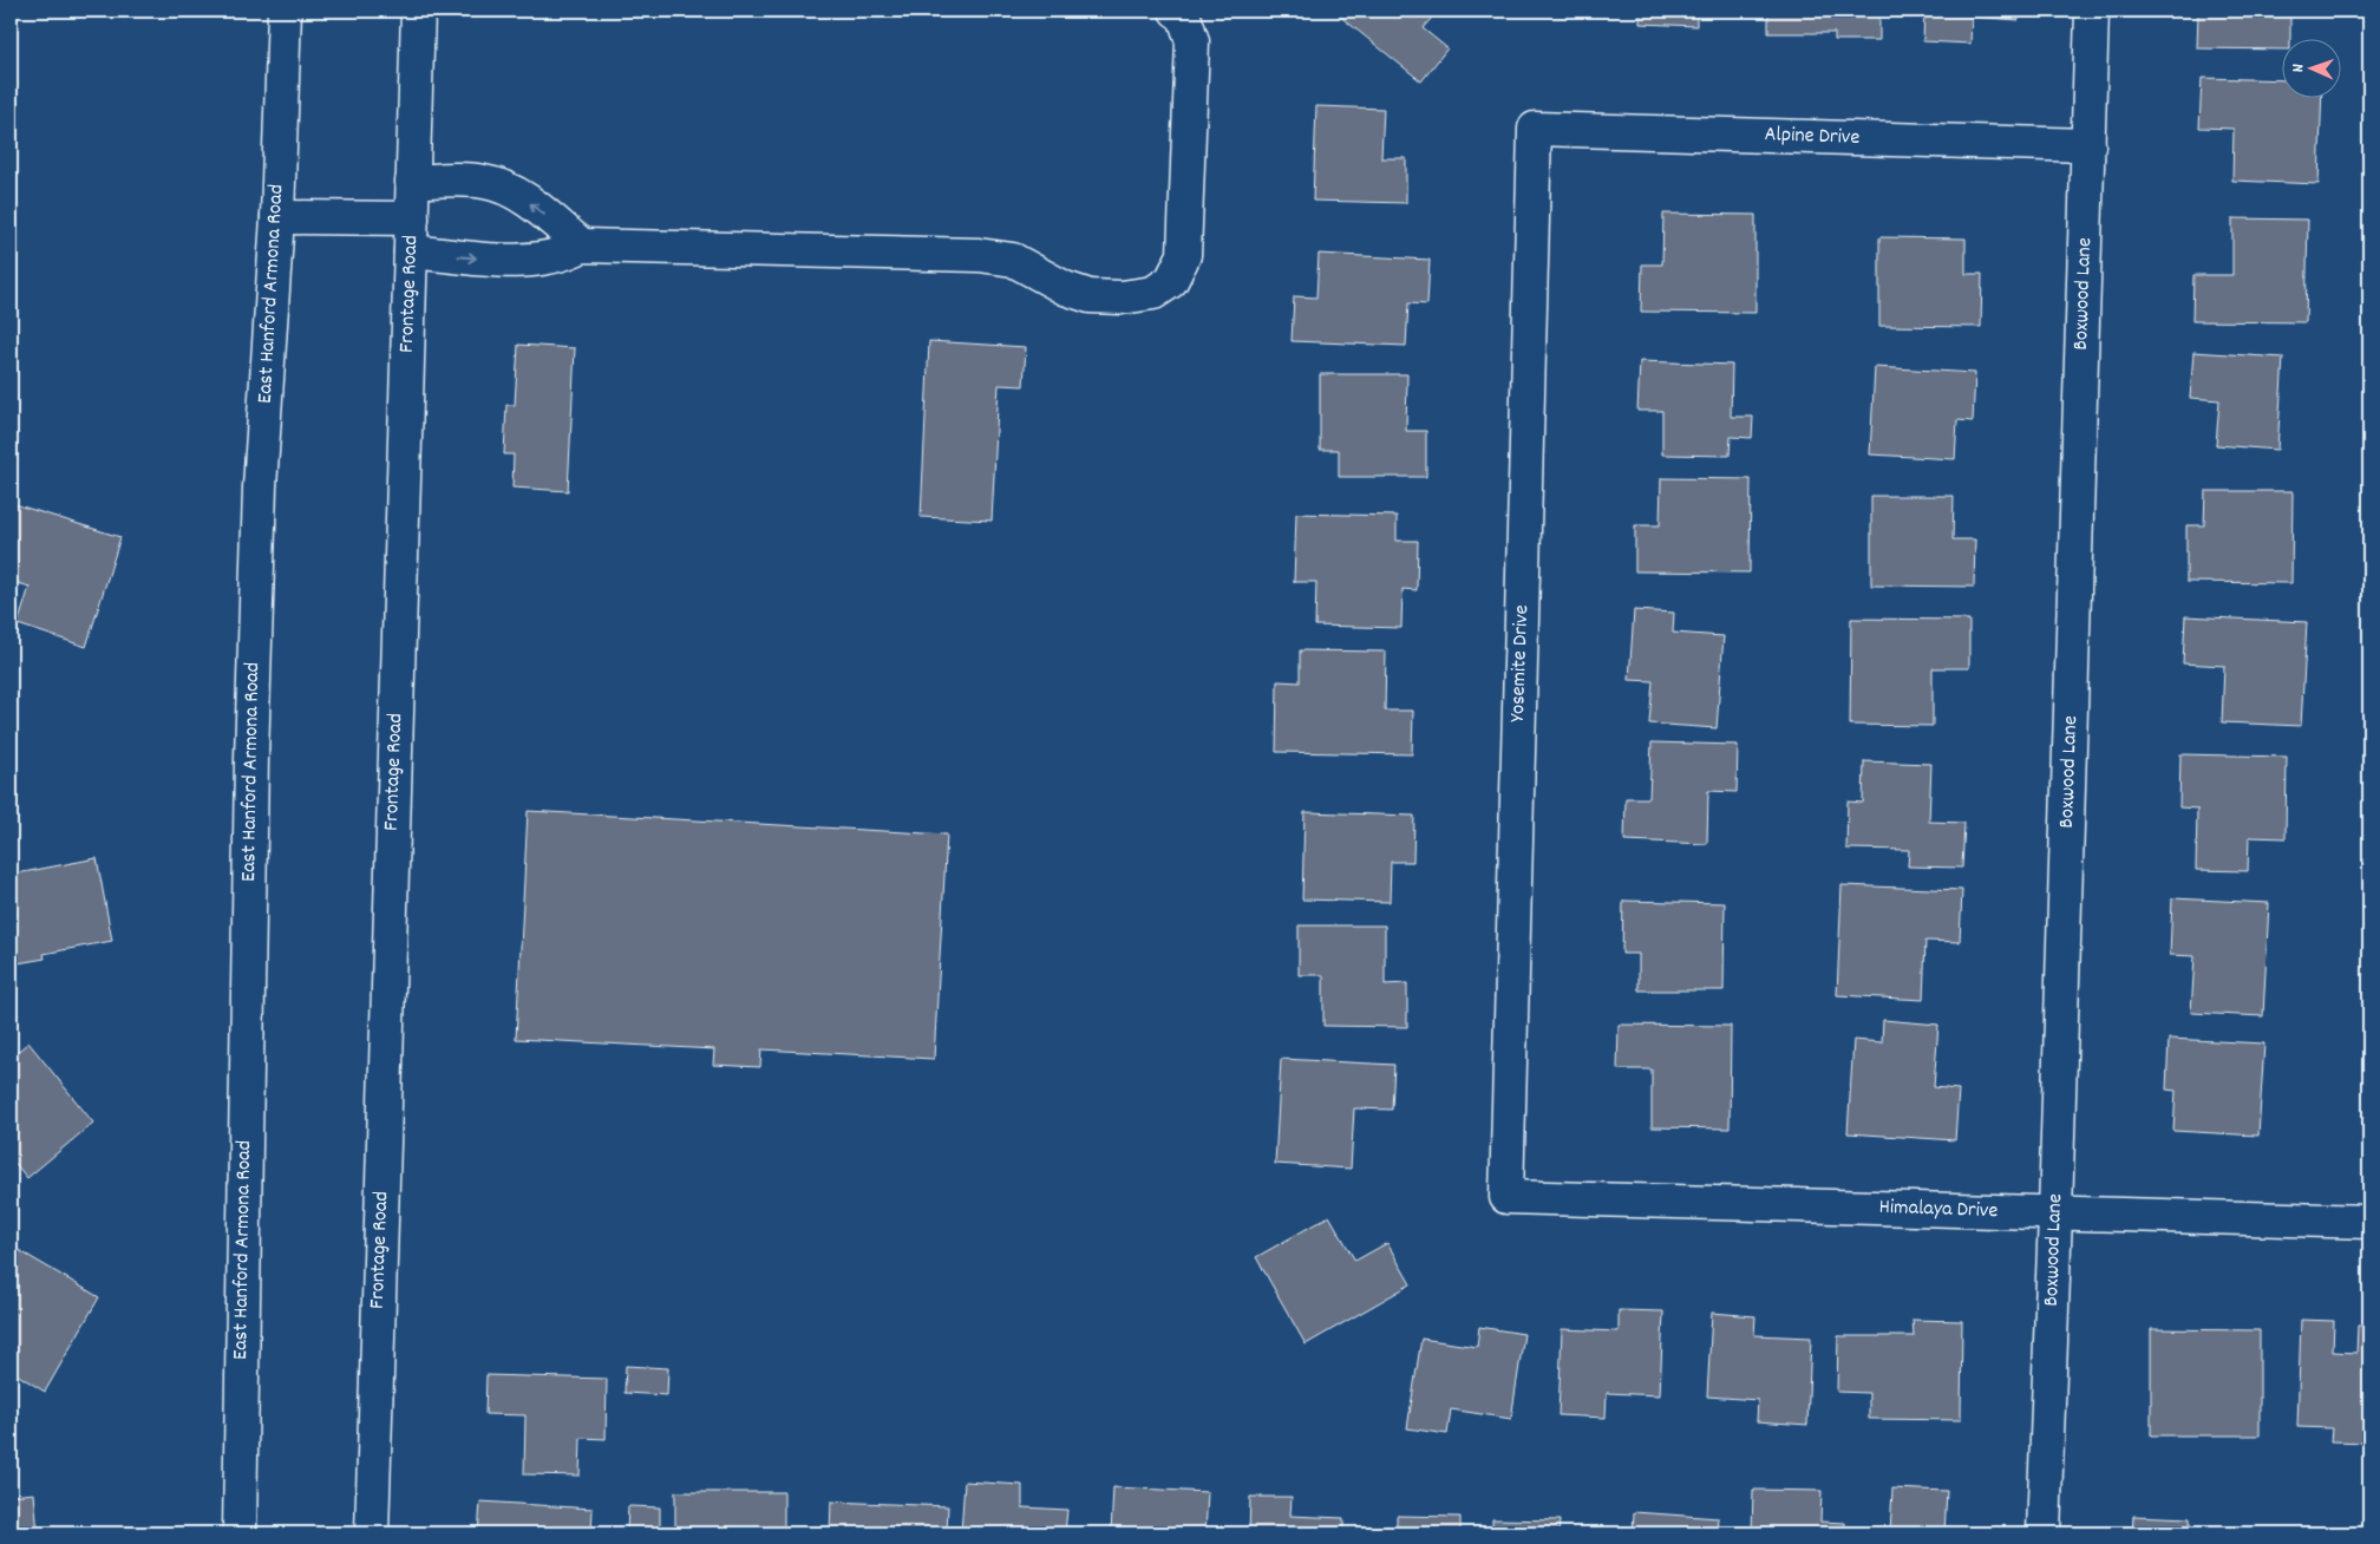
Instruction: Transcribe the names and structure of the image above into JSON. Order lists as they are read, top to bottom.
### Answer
{
  "streets": {
    "street": [
      "Alpine Drive",
      "East Hanford Armona Road",
      "Frontage Road",
      "Boxwood Lane",
      "Yosemite Drive",
      "Himalaya Drive"
    ]
  },
  "crossings": [
    ["Alpine Drive", "Boxwood Lane"],
    ["Alpine Drive", "Yosemite Drive"],
    ["Boxwood Lane", "Himalaya Drive"],
    ["Yosemite Drive", "Himalaya Drive"]
  ],
  "north": "left"
}
